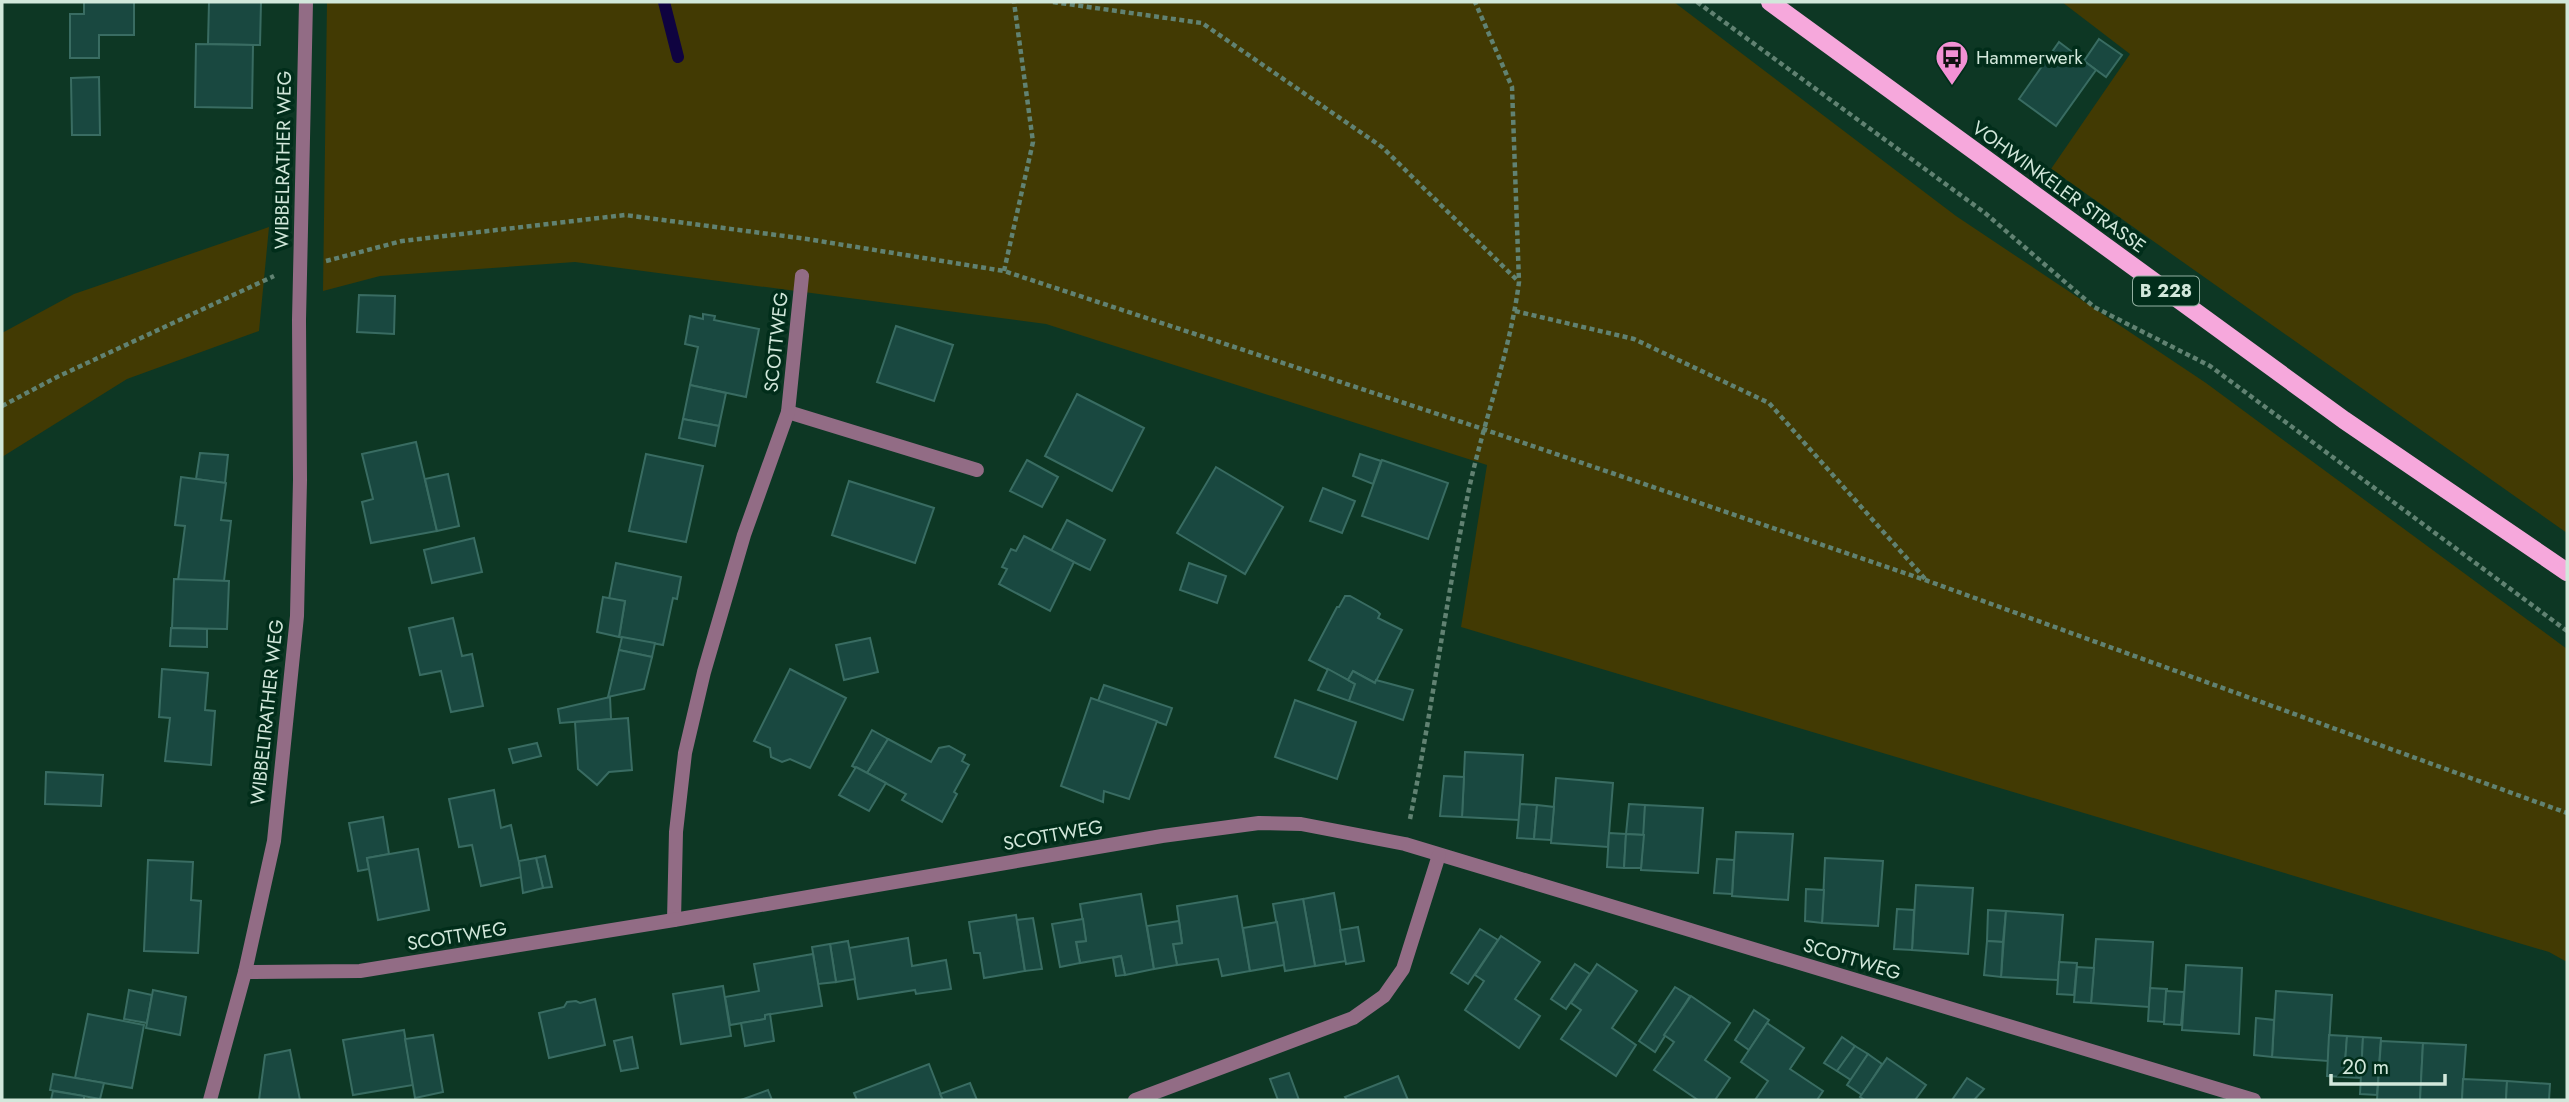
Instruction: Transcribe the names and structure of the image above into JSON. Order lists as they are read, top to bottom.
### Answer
{
  "streets": {
    "main road": ["VOHWINKELER STRASSE", "B 228"],
    "street": ["WIBBELRATHER WEG", "SCOTTWEG", "WIBBELTRATHER WEG"]
  },
  "crossings": [
    ["WIBBELRATHER WEG", "WIBBELTRATHER WEG"],
    ["SCOTTWEG", "WIBBELTRATHER WEG"]
  ],
  "places": {
    "bus stop": ["Hammerwerk"]
  },
  "scale_bar": "20 m"
}
